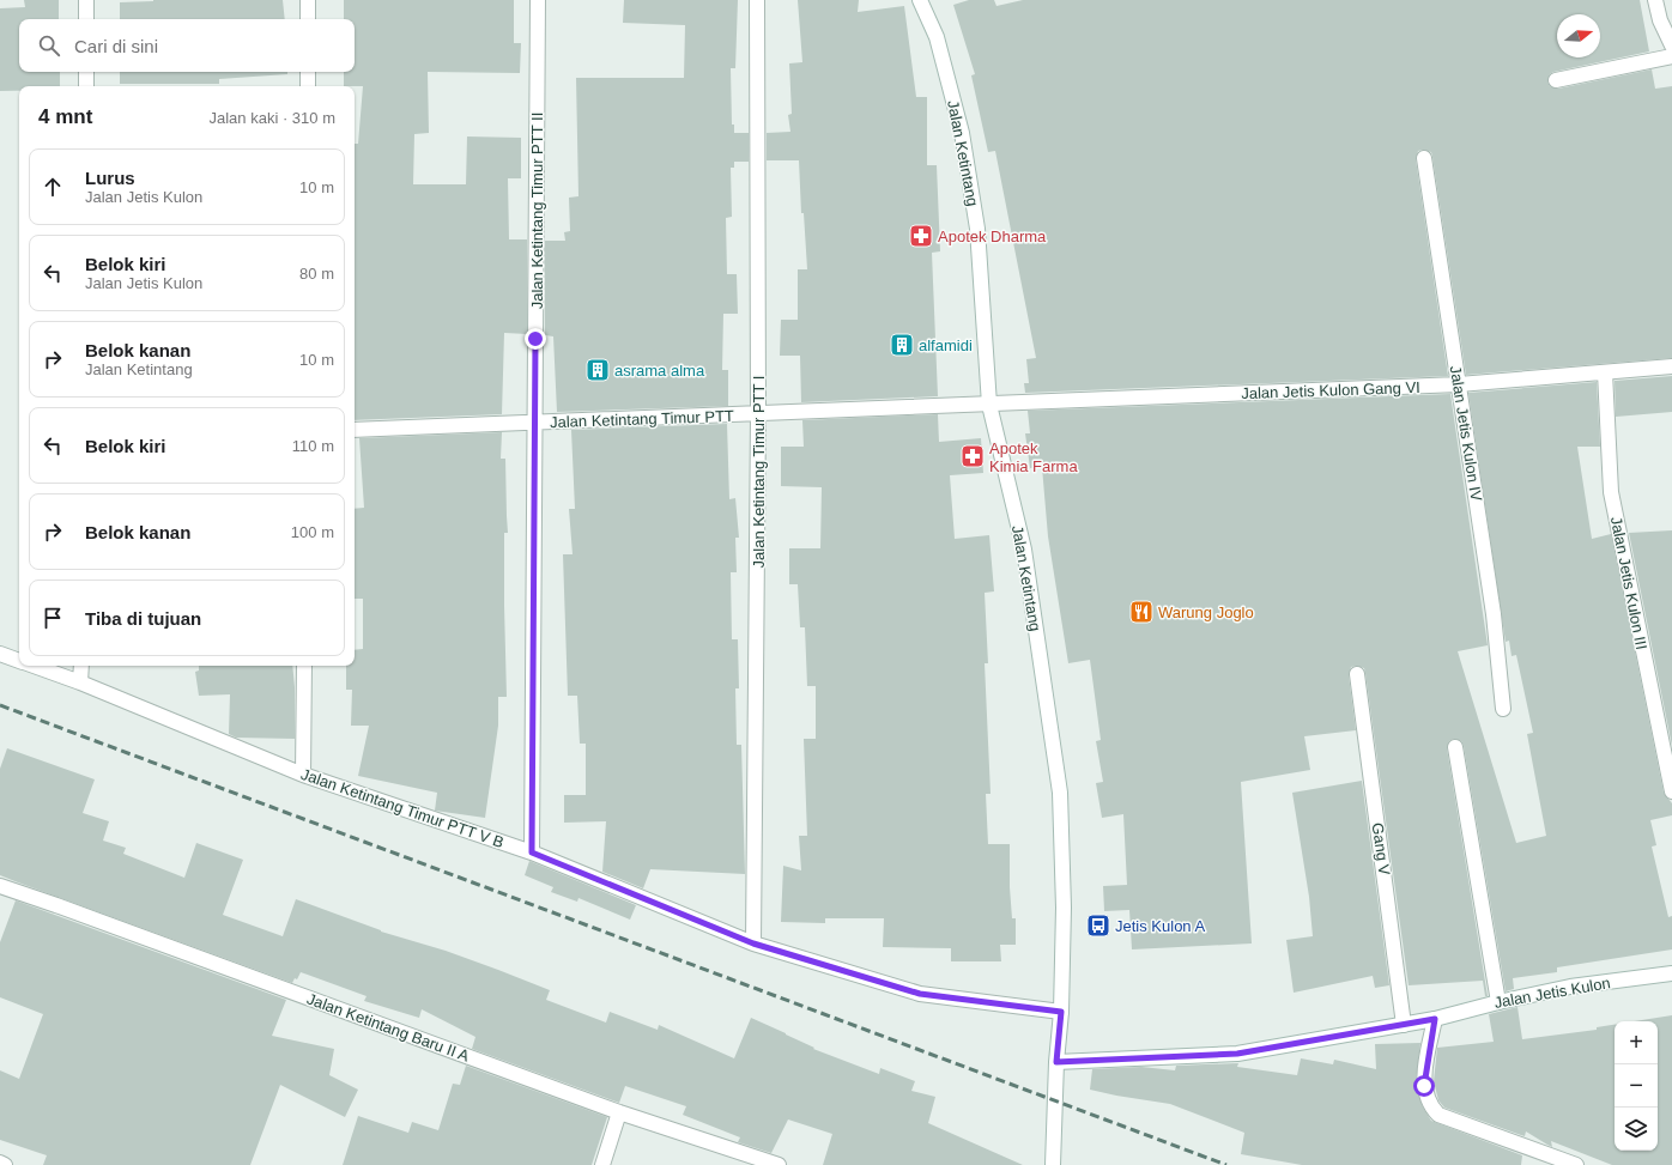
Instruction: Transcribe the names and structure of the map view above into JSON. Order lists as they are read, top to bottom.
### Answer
{
  "streets": {
    "street": [
      "Jalan Ketintang",
      "Jalan Ketintang Timur PTT II",
      "Jalan Jetis Kulon Gang VI",
      "Jalan Ketintang Timur PTT",
      "Jalan Jetis Kulon IV",
      "Jalan Ketintang Timur PTT I",
      "Jalan Jetis Kulon III",
      "Jalan Ketintang Timur PTT V B",
      "Gang V",
      "Jalan Jetis Kulon",
      "Jalan Ketintang Baru II A"
    ]
  },
  "crossings": [
    ["Jalan Ketintang", "Jalan Jetis Kulon Gang VI"],
    ["Jalan Ketintang", "Jalan Ketintang Timur PTT"],
    ["Jalan Ketintang", "Jalan Ketintang Timur PTT V B"],
    ["Jalan Ketintang", "Jalan Jetis Kulon"],
    ["Jalan Ketintang Timur PTT II", "Jalan Ketintang Timur PTT"],
    ["Jalan Ketintang Timur PTT II", "Jalan Ketintang Timur PTT V B"],
    ["Jalan Jetis Kulon Gang VI", "Jalan Ketintang Timur PTT"],
    ["Jalan Jetis Kulon Gang VI", "Jalan Jetis Kulon IV"],
    ["Jalan Jetis Kulon Gang VI", "Jalan Jetis Kulon III"],
    ["Jalan Ketintang Timur PTT", "Jalan Ketintang Timur PTT I"],
    ["Jalan Ketintang Timur PTT I", "Jalan Ketintang Timur PTT V B"],
    ["Gang V", "Jalan Jetis Kulon"]
  ],
  "places": {
    "pharmacy": ["Apotek Dharma", "Apotek Kimia Farma"],
    "building": ["alfamidi", "asrama alma"],
    "restaurant": ["Warung Joglo"],
    "bus stop": ["Jetis Kulon A"]
  },
  "north": "right",
  "page": {
    "search": "Cari di sini",
    "heading": ["4 mnt", "Jalan kaki · 310 m"],
    "list": [
      ["Lurus", "Jalan Jetis Kulon", "10 m"],
      ["Belok kiri", "Jalan Jetis Kulon", "80 m"],
      ["Belok kanan", "Jalan Ketintang", "10 m"],
      ["Belok kiri", "110 m"],
      ["Belok kanan", "100 m"],
      "Tiba di tujuan"
    ],
    "map_buttons": ["+", "−"]
  }
}
